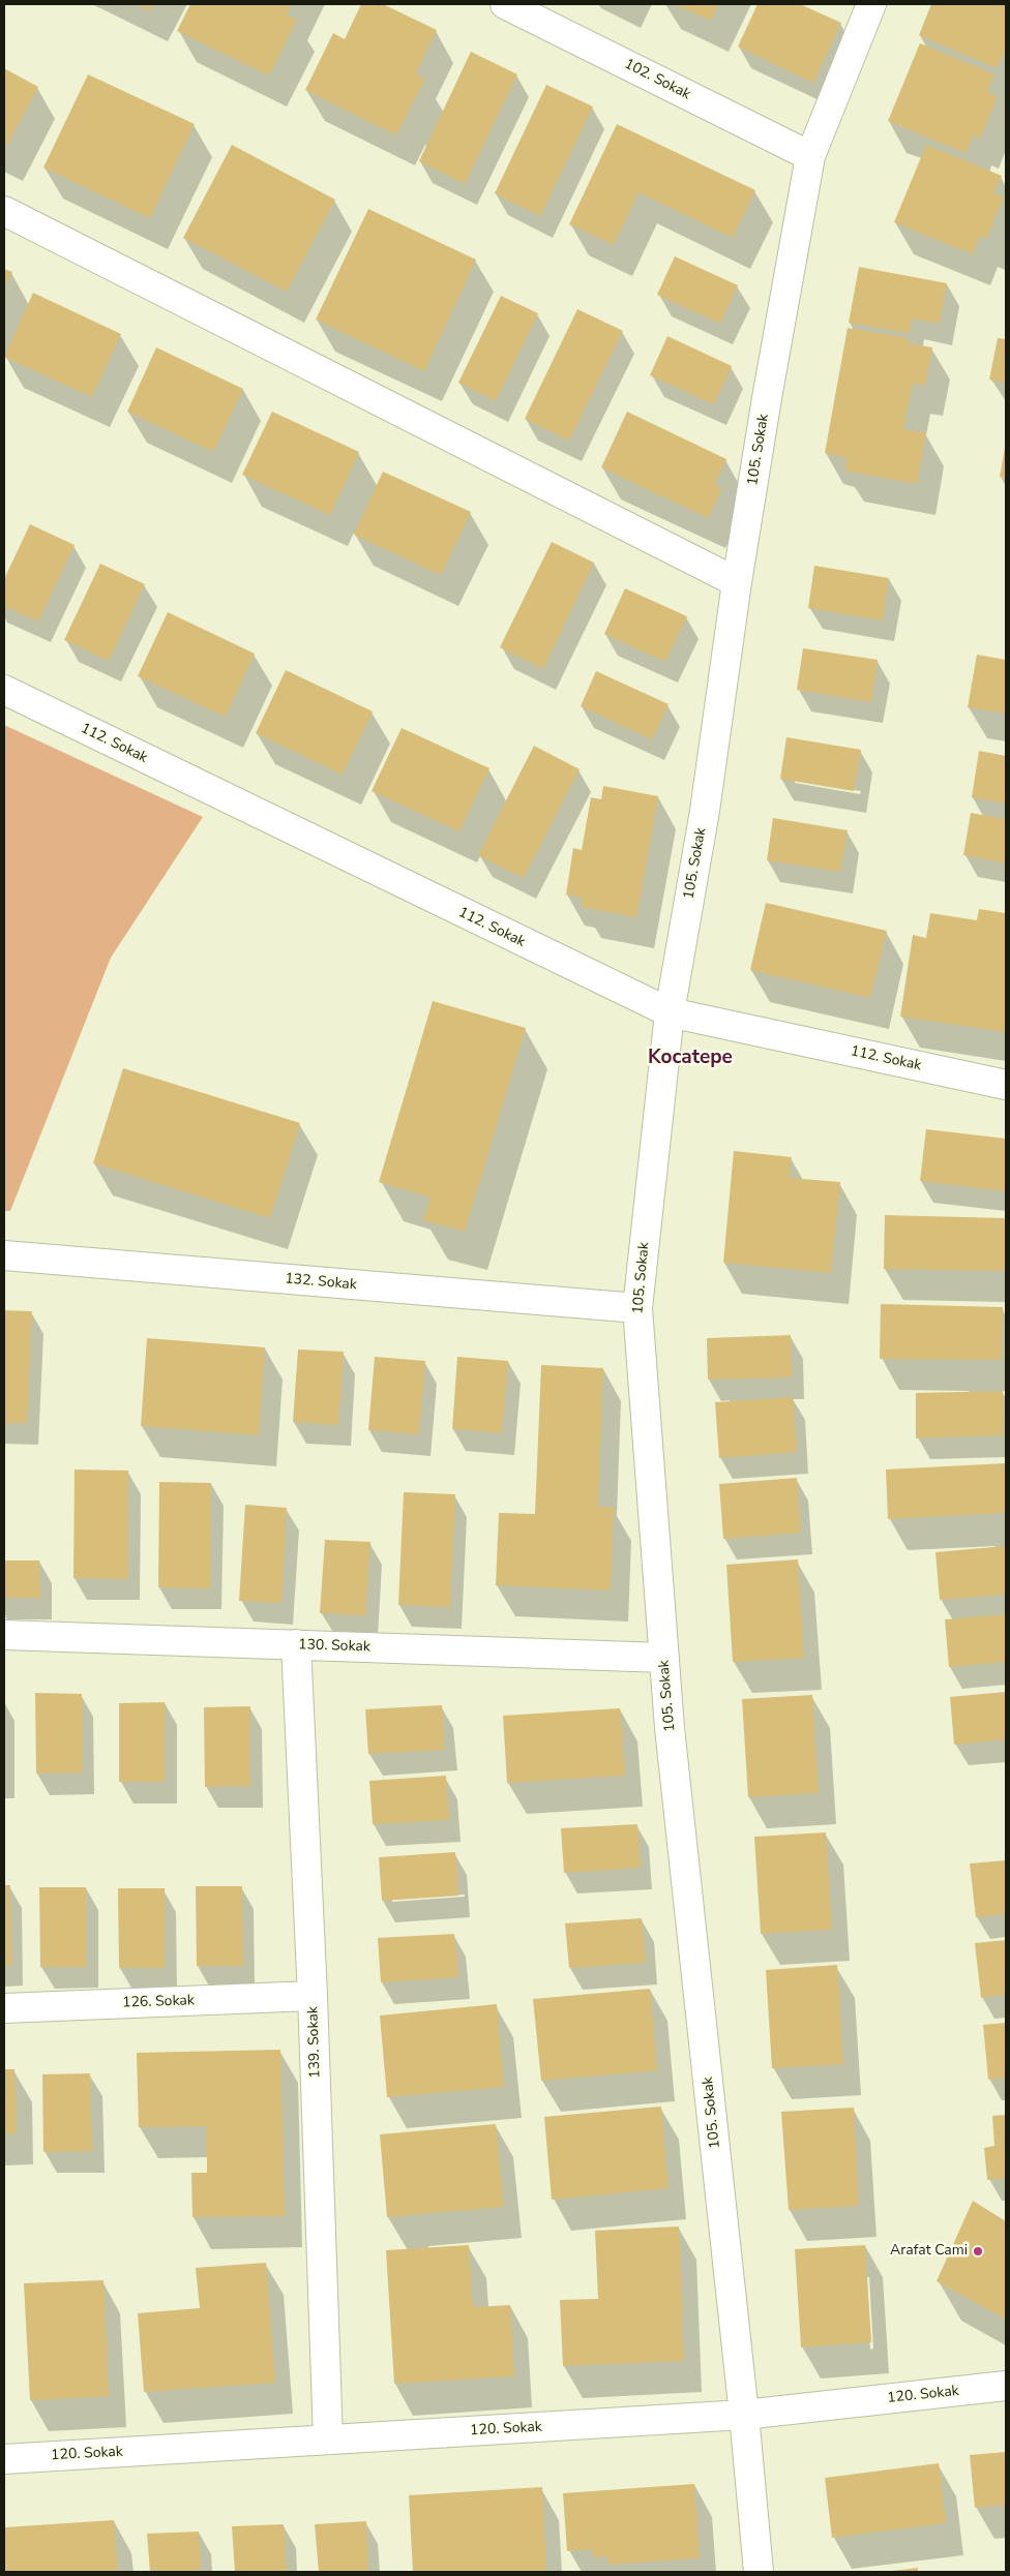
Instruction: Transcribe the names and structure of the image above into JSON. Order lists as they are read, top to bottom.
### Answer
{
  "streets": {
    "street": [
      "102. Sokak",
      "105. Sokak",
      "112. Sokak",
      "132. Sokak",
      "130. Sokak",
      "126. Sokak",
      "139. Sokak",
      "120. Sokak"
    ]
  },
  "crossings": [
    ["102. Sokak", "105. Sokak"],
    ["105. Sokak", "112. Sokak"],
    ["105. Sokak", "132. Sokak"],
    ["105. Sokak", "130. Sokak"],
    ["105. Sokak", "120. Sokak"],
    ["130. Sokak", "139. Sokak"],
    ["126. Sokak", "139. Sokak"],
    ["139. Sokak", "120. Sokak"]
  ],
  "districts": ["Kocatepe"],
  "places": ["Arafat Cami"]
}
